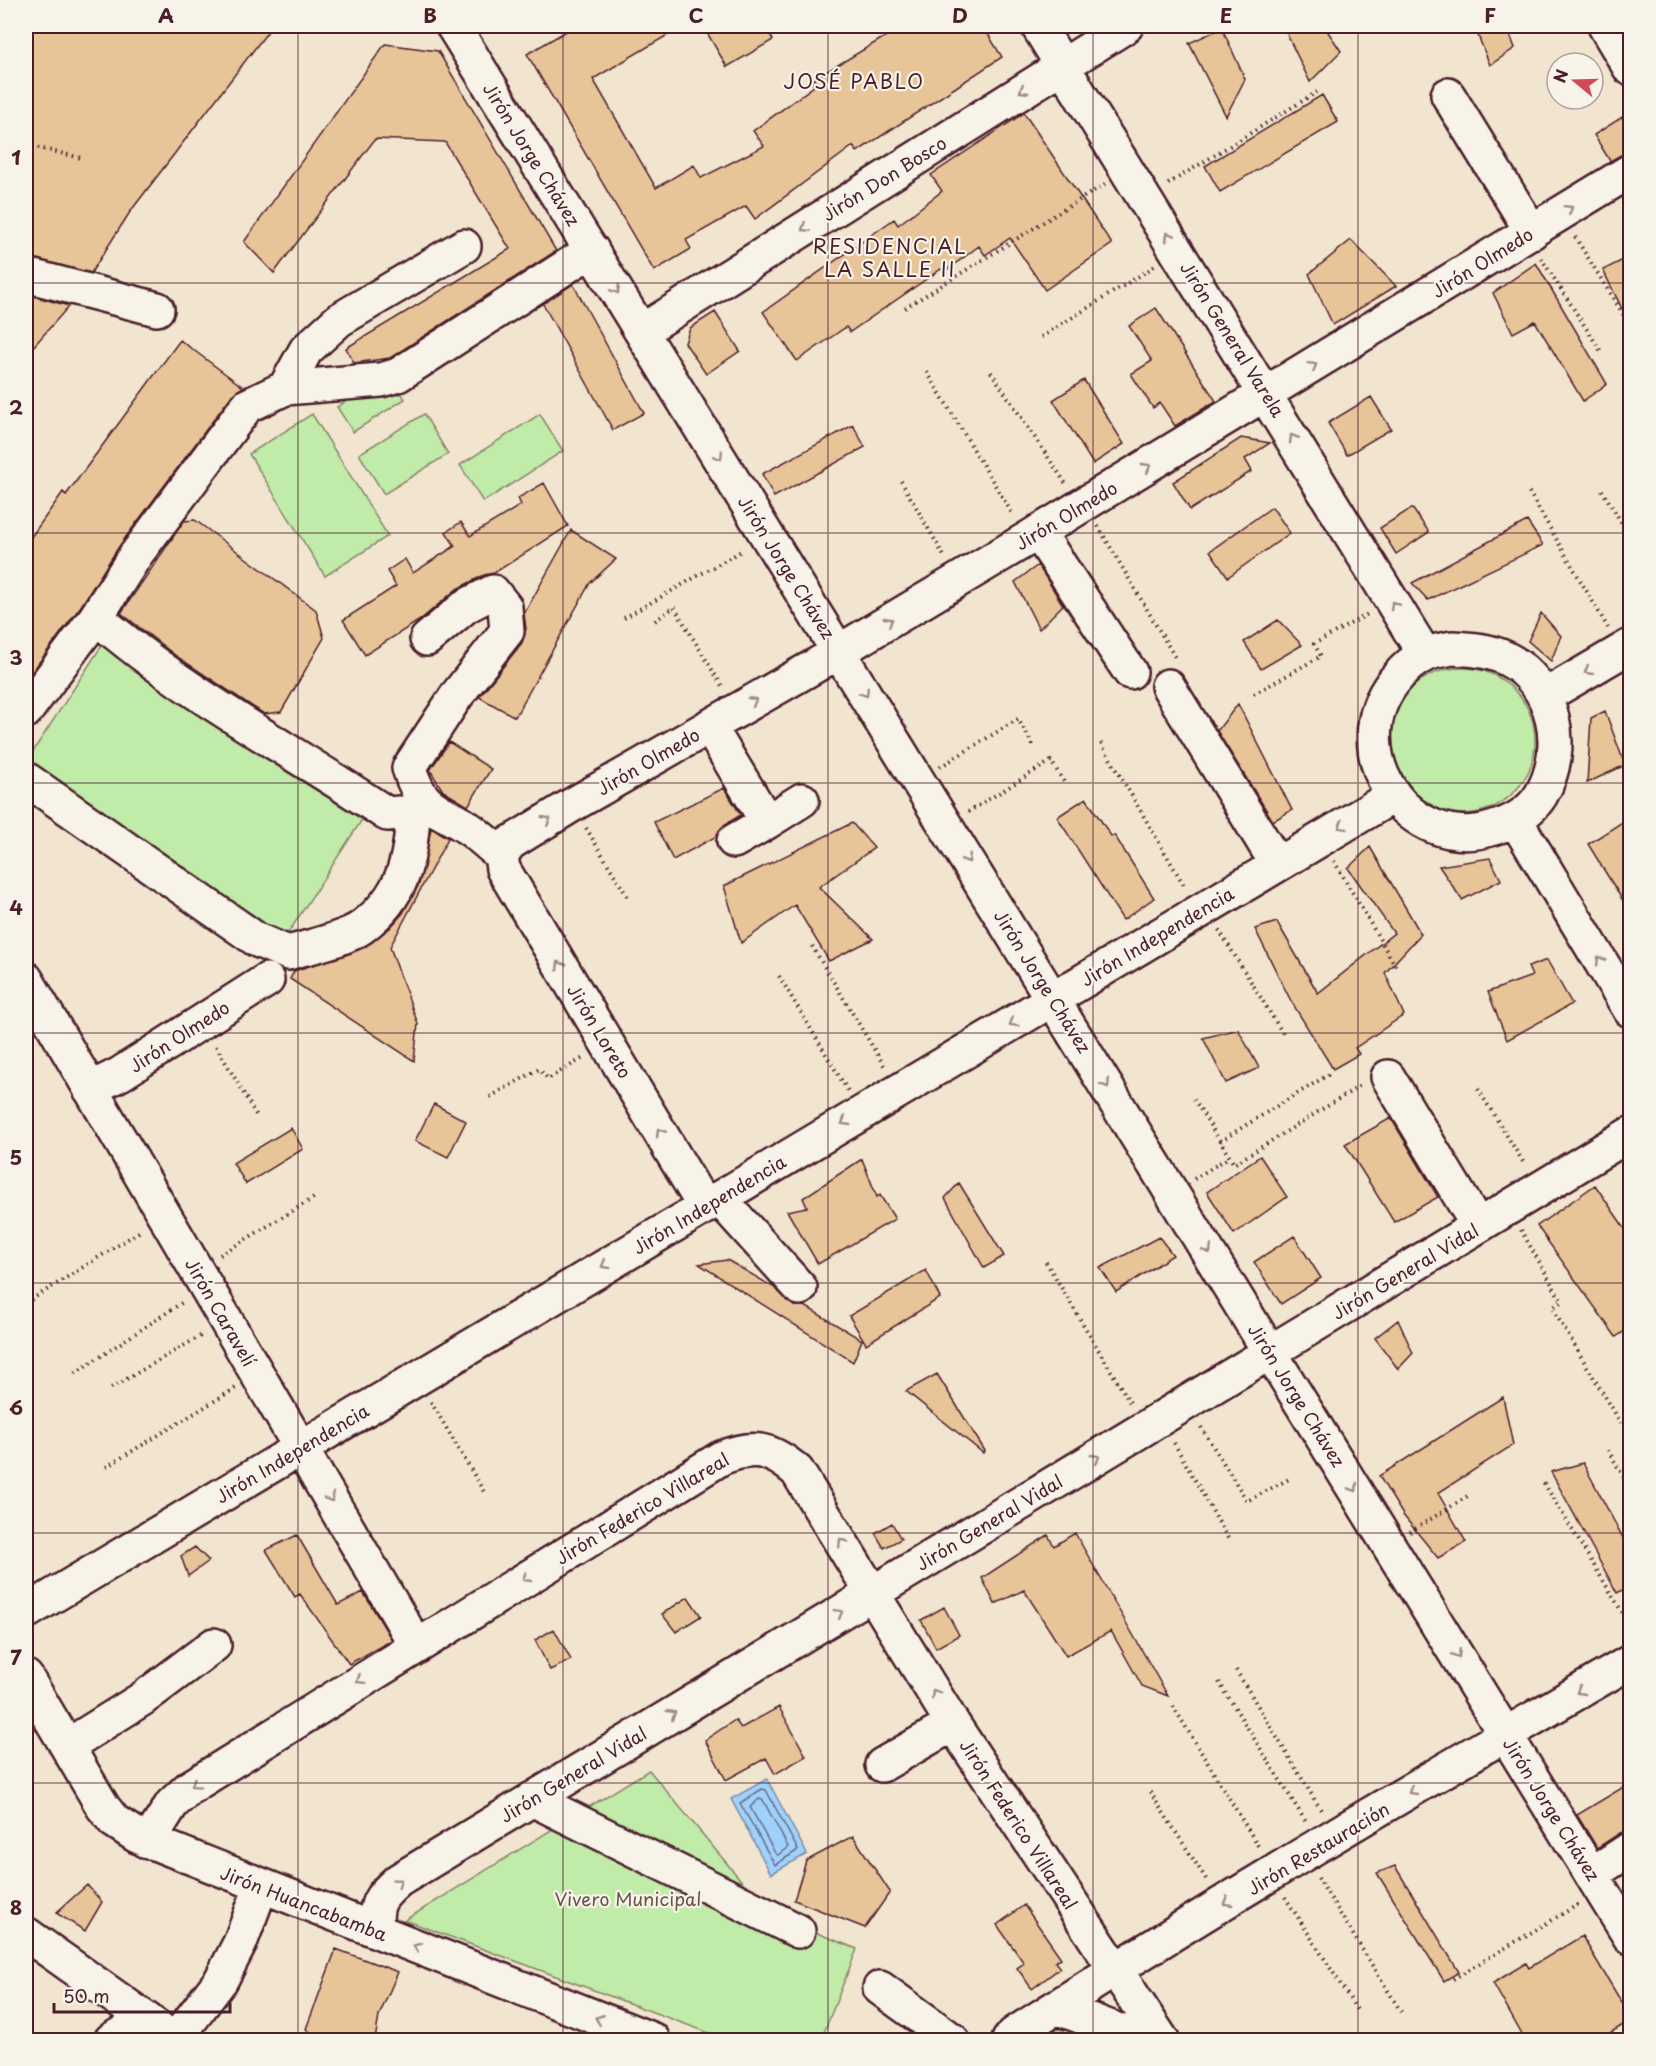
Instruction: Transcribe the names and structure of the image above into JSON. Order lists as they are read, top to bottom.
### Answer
{
  "streets": {
    "street": [
      "Jirón Jorge Chávez",
      "Jirón Don Bosco",
      "Jirón Olmedo",
      "Jirón General Varela",
      "Jirón Independencia",
      "Jirón Loreto",
      "Jirón General Vidal",
      "Jirón Caravelí",
      "Jirón Federico Villareal",
      "Jirón Restauración",
      "Jirón Huancabamba"
    ]
  },
  "crossings": [
    ["Jirón Jorge Chávez", "Jirón Don Bosco"],
    ["Jirón Jorge Chávez", "Jirón Olmedo"],
    ["Jirón Jorge Chávez", "Jirón Independencia"],
    ["Jirón Jorge Chávez", "Jirón General Vidal"],
    ["Jirón Jorge Chávez", "Jirón Restauración"],
    ["Jirón Don Bosco", "Jirón General Varela"],
    ["Jirón Olmedo", "Jirón General Varela"],
    ["Jirón Olmedo", "Jirón Loreto"],
    ["Jirón Olmedo", "Jirón Caravelí"],
    ["Jirón General Varela", "Jirón Independencia"],
    ["Jirón Independencia", "Jirón Loreto"],
    ["Jirón Independencia", "Jirón Caravelí"],
    ["Jirón General Vidal", "Jirón Federico Villareal"],
    ["Jirón General Vidal", "Jirón Huancabamba"],
    ["Jirón Caravelí", "Jirón Federico Villareal"],
    ["Jirón Federico Villareal", "Jirón Restauración"],
    ["Jirón Federico Villareal", "Jirón Huancabamba"]
  ],
  "one_way": [
    "Jirón Don Bosco",
    "Jirón Olmedo",
    "Jirón Independencia",
    "Jirón Loreto",
    "Jirón General Vidal",
    "Jirón Restauración"
  ],
  "districts": ["JOSÉ PABLO", "RESIDENCIAL LA SALLE II"],
  "parks": ["Vivero Municipal"],
  "scale_bar": "50 m",
  "north": "left",
  "grid": {
    "columns": [
      "A",
      "B",
      "C",
      "D",
      "E",
      "F"
    ],
    "rows": [
      "1",
      "2",
      "3",
      "4",
      "5",
      "6",
      "7",
      "8"
    ]
  }
}
